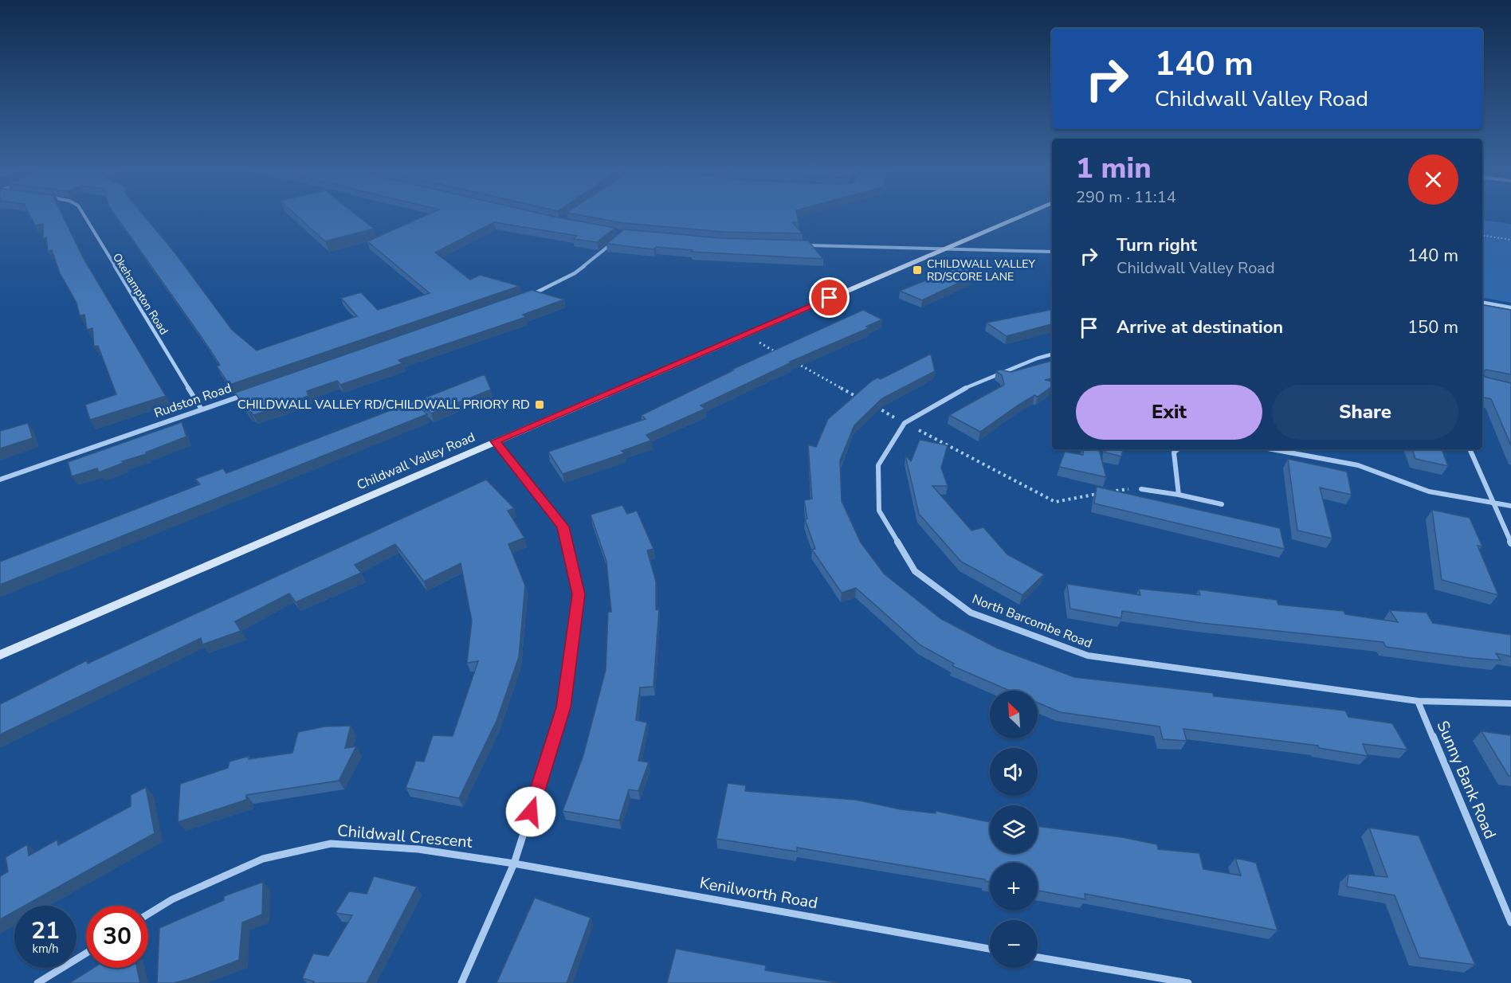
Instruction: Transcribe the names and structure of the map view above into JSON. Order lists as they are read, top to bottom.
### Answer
{
  "streets": {
    "main road": ["Childwall Valley Road"],
    "street": [
      "Okehampton Road",
      "Rudston Road",
      "North Barcombe Road",
      "Sunny Bank Road",
      "Childwall Crescent",
      "Kenilworth Road"
    ]
  },
  "crossings": [
    ["Okehampton Road", "Rudston Road"],
    ["North Barcombe Road", "Sunny Bank Road"],
    ["Childwall Crescent", "Kenilworth Road"]
  ],
  "places": {
    "transit": ["CHILDWALL VALLEY RD/SCORE LANE", "CHILDWALL VALLEY RD/CHILDWALL PRIORY RD"]
  },
  "north": "top left",
  "page": {
    "turn": ["140 m", "Childwall Valley Road"],
    "heading": ["1 min", "290 m · 11:14"],
    "list": [
      {
        "name": "Turn right",
        "note": "Childwall Valley Road",
        "value": "140 m"
      },
      {
        "name": "Arrive at destination",
        "value": "150 m"
      }
    ],
    "buttons": ["Exit", "Share"],
    "map_buttons": ["+", "−"],
    "speed": "21 km/h",
    "limit": "30"
  }
}
